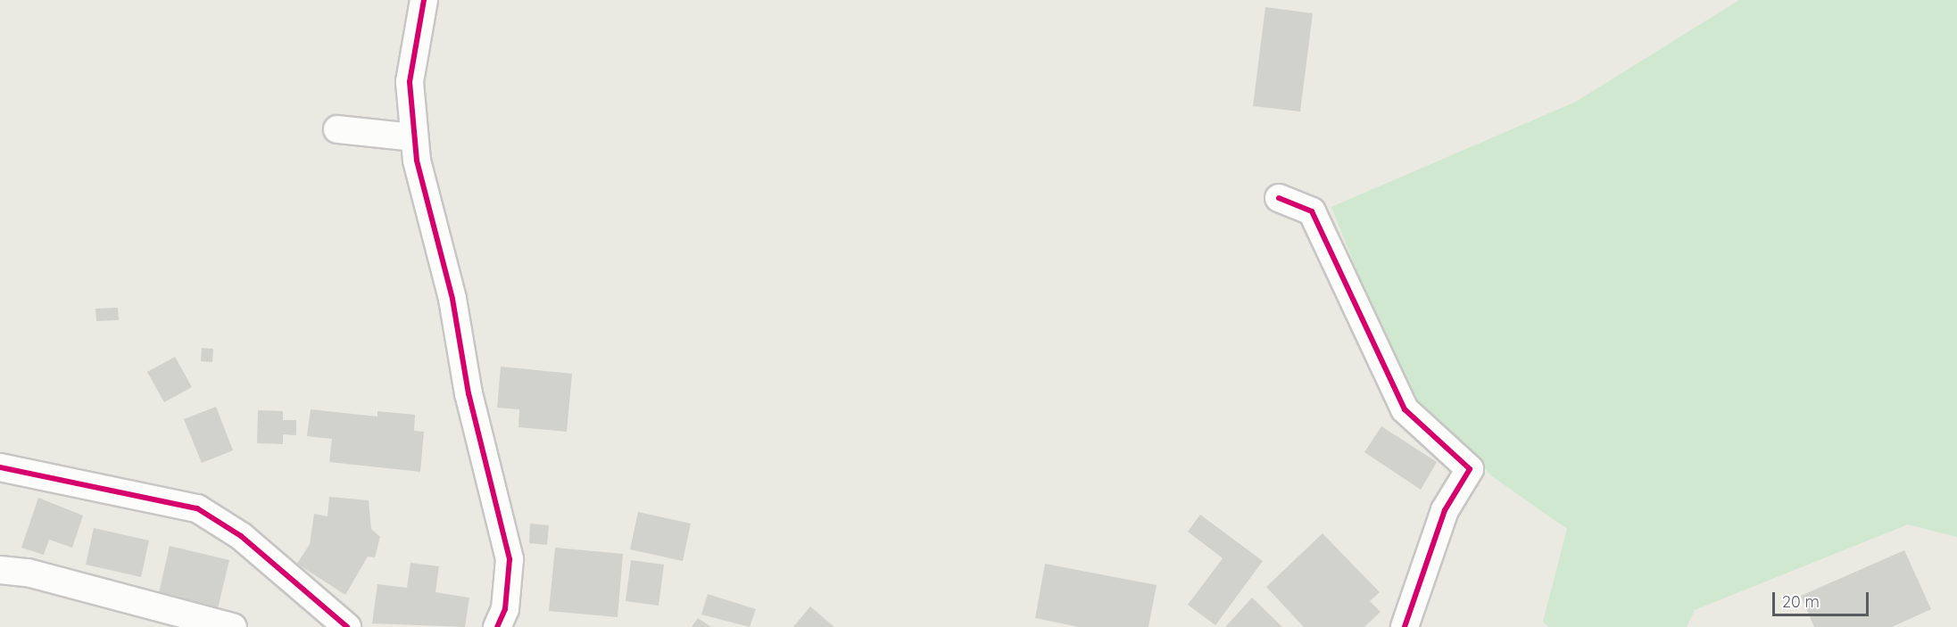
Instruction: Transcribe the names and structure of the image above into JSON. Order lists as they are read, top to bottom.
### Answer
{
  "scale_bar": "20 m"
}
